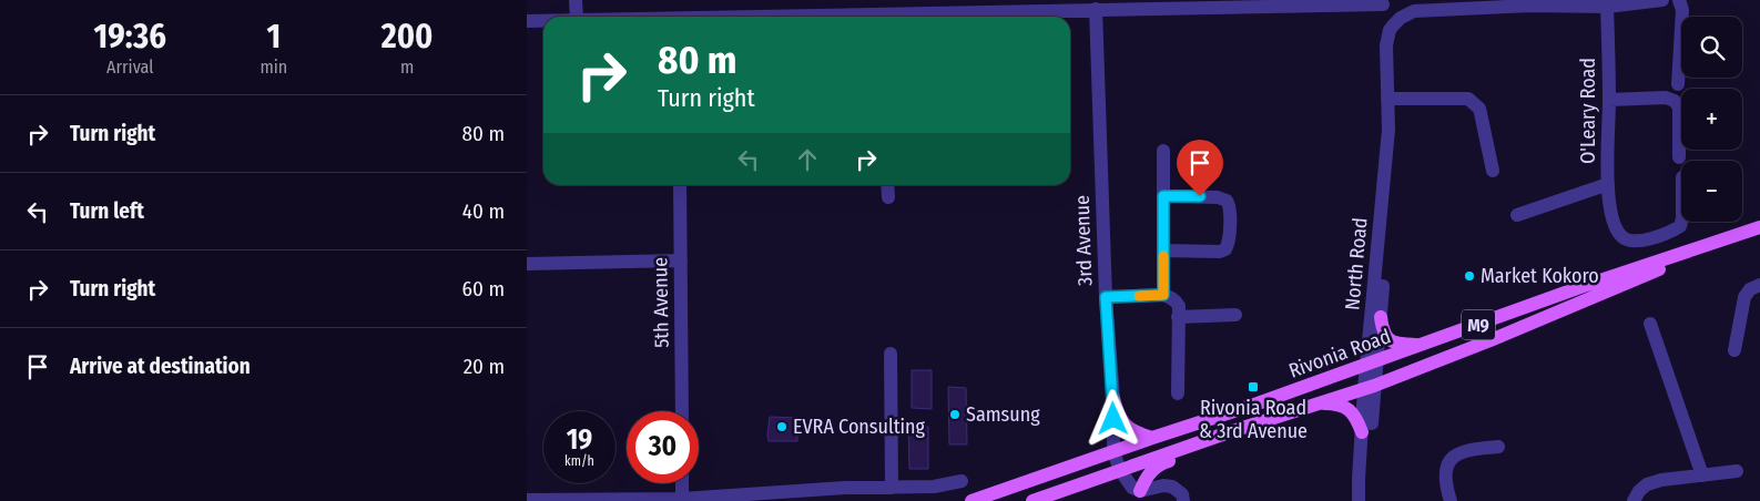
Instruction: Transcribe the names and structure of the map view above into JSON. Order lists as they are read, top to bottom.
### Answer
{
  "streets": {
    "main road": ["M9", "Rivonia Road"],
    "street": [
      "O'Leary Road",
      "3rd Avenue",
      "North Road",
      "5th Avenue"
    ]
  },
  "crossings": [
    ["3rd Avenue", "Rivonia Road"],
    ["North Road", "Rivonia Road"]
  ],
  "places": {
    "other": ["Market Kokoro", "Samsung", "EVRA Consulting"],
    "transit": ["Rivonia Road & 3rd Avenue"]
  },
  "page": {
    "eta": [
      "19:36",
      "Arrival",
      "1",
      "min",
      "200",
      "m"
    ],
    "map_buttons": ["+", "−"],
    "turn": ["80 m", "Turn right"],
    "list": [
      {
        "name": "Turn right",
        "value": "80 m"
      },
      {
        "name": "Turn left",
        "value": "40 m"
      },
      {
        "name": "Turn right",
        "value": "60 m"
      },
      {
        "name": "Arrive at destination",
        "value": "20 m"
      }
    ],
    "speed": "19 km/h",
    "limit": "30"
  }
}
